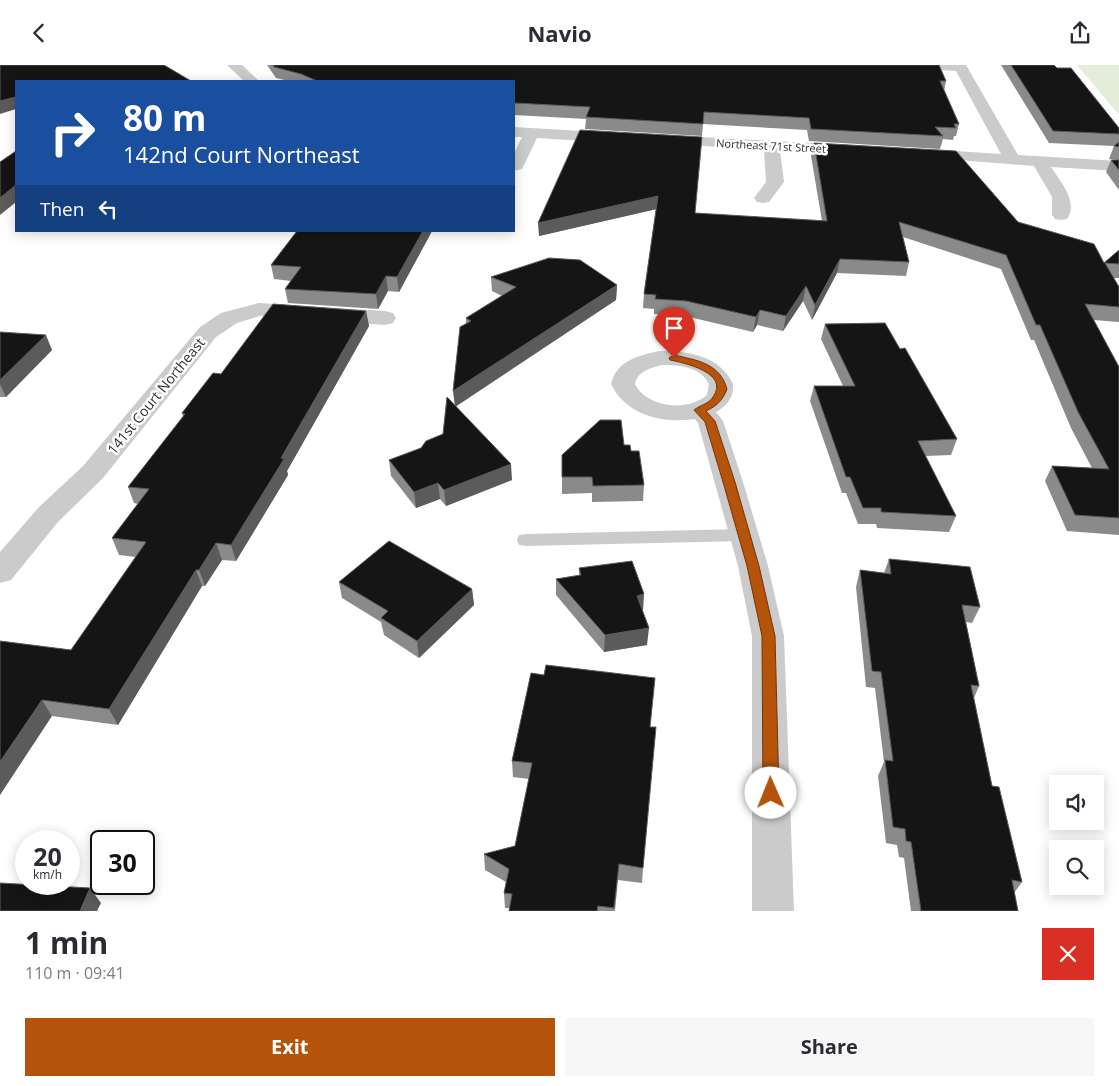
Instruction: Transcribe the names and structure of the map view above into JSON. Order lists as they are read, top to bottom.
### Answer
{
  "streets": {
    "street": ["Northeast 71st Street", "141st Court Northeast"]
  },
  "page": {
    "header": "Navio",
    "turn": ["80 m", "142nd Court Northeast"],
    "then": "Then",
    "speed": "20 km/h",
    "limit": "30",
    "heading": ["1 min", "110 m · 09:41"],
    "buttons": ["Exit", "Share"]
  }
}
